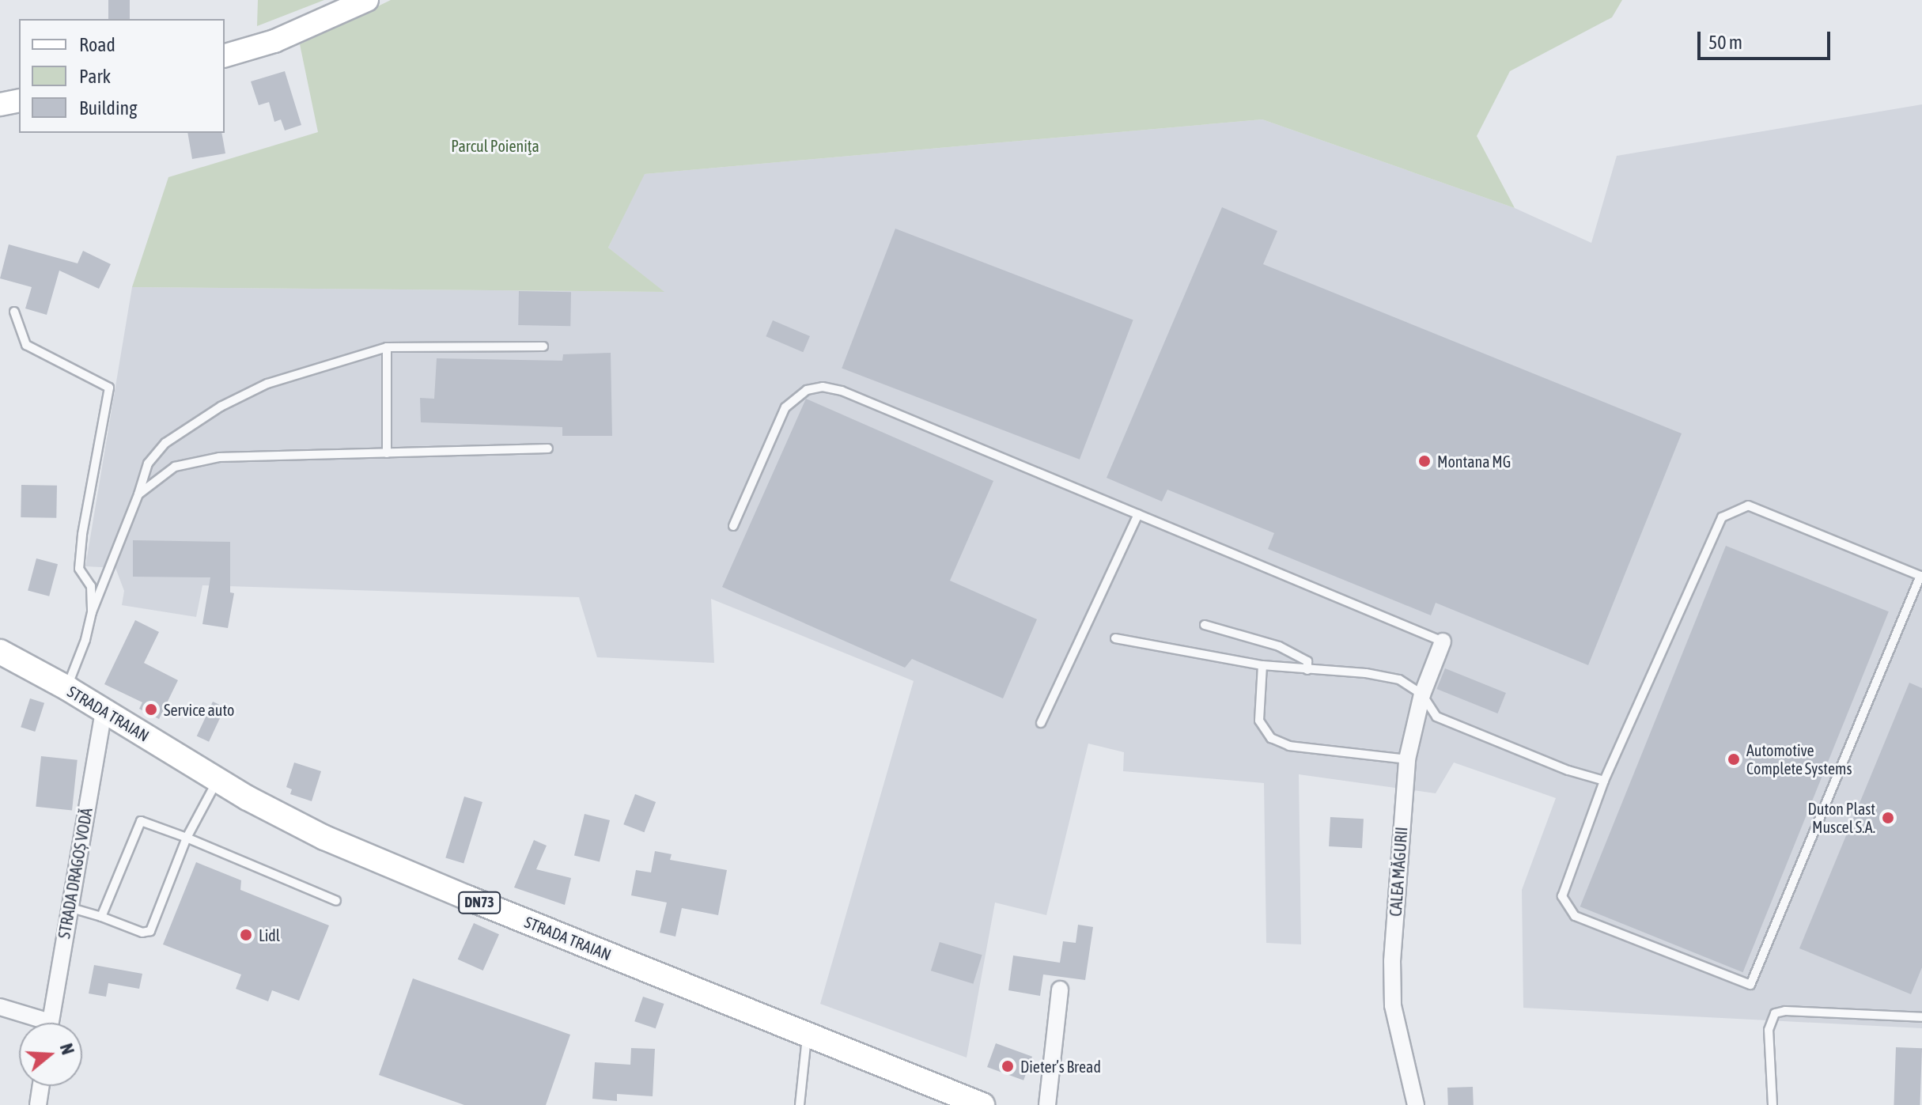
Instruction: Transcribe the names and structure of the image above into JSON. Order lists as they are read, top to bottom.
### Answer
{
  "streets": {
    "main road": ["STRADA TRAIAN", "DN73"],
    "street": ["CALEA MĂGURII", "STRADA DRAGOȘ VODĂ"]
  },
  "crossings": [
    ["STRADA TRAIAN", "STRADA DRAGOȘ VODĂ"]
  ],
  "parks": ["Parcul Poieniţa"],
  "places": [
    "Montana MG",
    "Service auto",
    "Automotive Complete Systems",
    "Duton Plast Muscel S.A.",
    "Lidl",
    "Dieter’s Bread"
  ],
  "legend": ["Road", "Park", "Building"],
  "scale_bar": "50 m",
  "north": "right"
}
